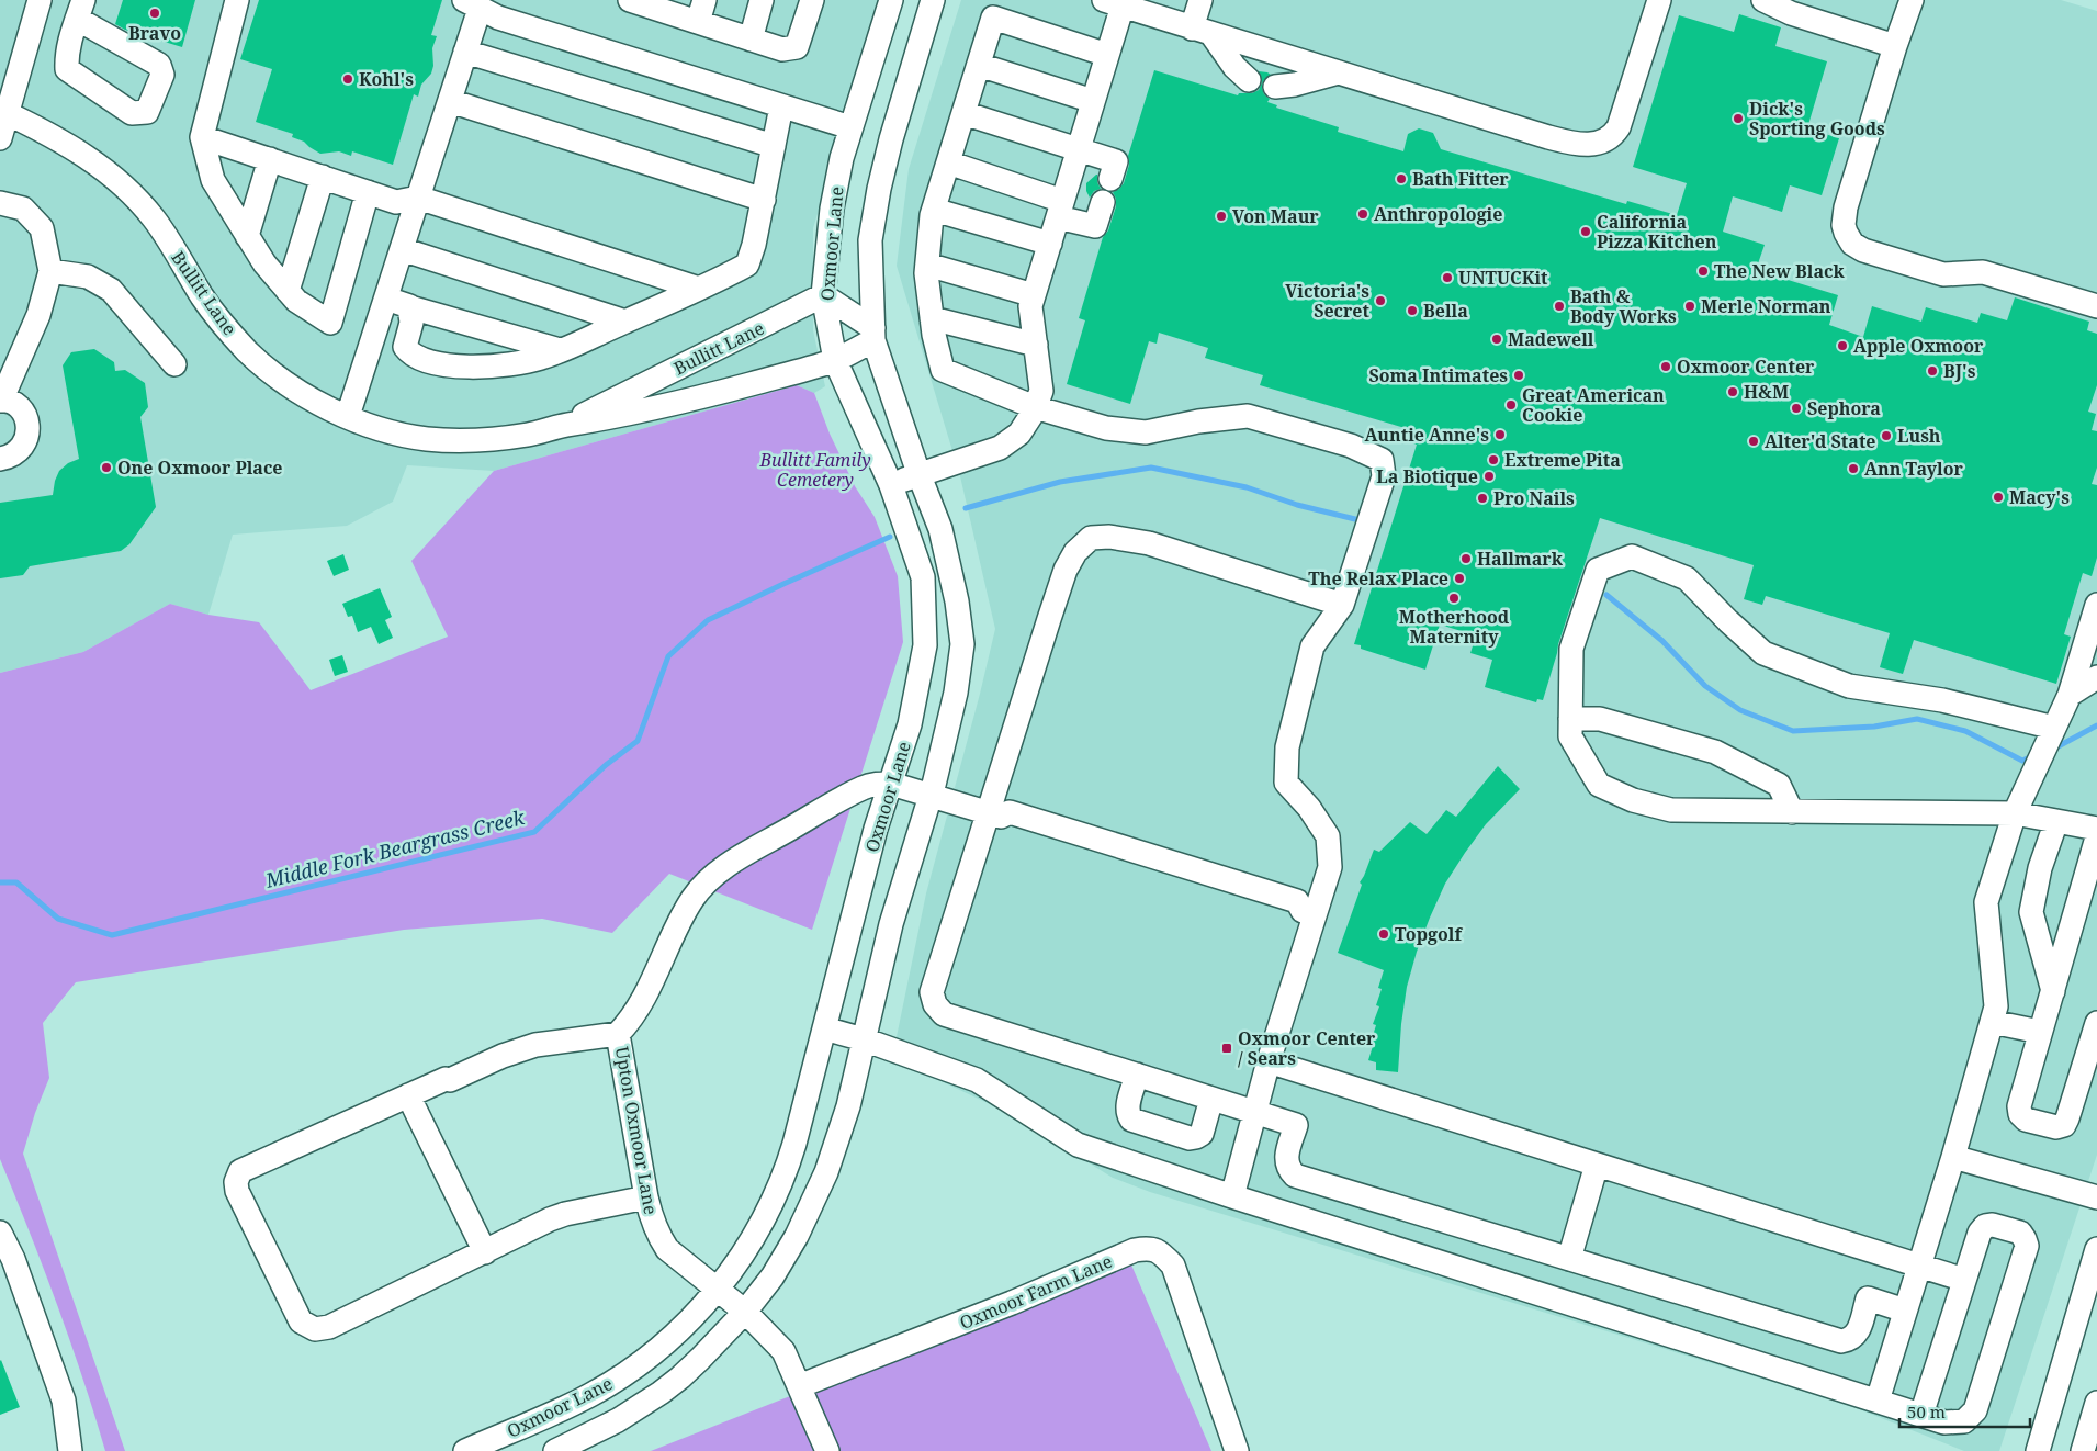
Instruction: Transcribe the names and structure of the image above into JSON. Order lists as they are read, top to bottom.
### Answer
{
  "streets": {
    "street": [
      "Oxmoor Lane",
      "Bullitt Lane",
      "Upton Oxmoor Lane",
      "Oxmoor Farm Lane"
    ]
  },
  "crossings": [
    ["Oxmoor Lane", "Bullitt Lane"],
    ["Oxmoor Lane", "Upton Oxmoor Lane"]
  ],
  "water": ["Middle Fork Beargrass Creek"],
  "parks": ["Bullitt Family Cemetery"],
  "places": {
    "other": [
      "Bravo",
      "Kohl's",
      "Dick's Sporting Goods",
      "Bath Fitter",
      "Anthropologie",
      "Von Maur",
      "California Pizza Kitchen",
      "The New Black",
      "UNTUCKit",
      "Victoria's Secret",
      "Bath & Body Works",
      "Merle Norman",
      "Bella",
      "Madewell",
      "Apple Oxmoor",
      "Oxmoor Center",
      "BJ's",
      "Soma Intimates",
      "H&M",
      "Great American Cookie",
      "Sephora",
      "Auntie Anne's",
      "Lush",
      "Alter'd State",
      "Extreme Pita",
      "One Oxmoor Place",
      "Ann Taylor",
      "La Biotique",
      "Macy's",
      "Pro Nails",
      "Hallmark",
      "The Relax Place",
      "Motherhood Maternity",
      "Topgolf"
    ],
    "transit": ["Oxmoor Center / Sears"]
  },
  "scale_bar": "50 m"
}
